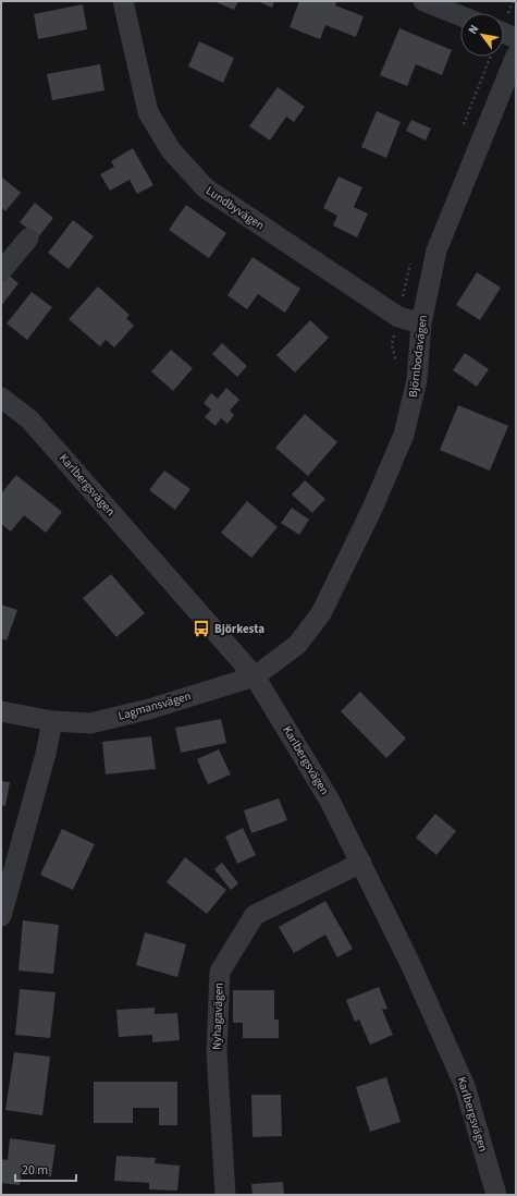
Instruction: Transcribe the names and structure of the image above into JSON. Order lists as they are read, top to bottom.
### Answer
{
  "streets": {
    "street": [
      "Lundbyvägen",
      "Björnbodavägen",
      "Karlbergsvägen",
      "Lagmansvägen",
      "Nyhagavägen"
    ]
  },
  "crossings": [
    ["Lundbyvägen", "Björnbodavägen"],
    ["Björnbodavägen", "Karlbergsvägen"],
    ["Björnbodavägen", "Lagmansvägen"],
    ["Karlbergsvägen", "Lagmansvägen"],
    ["Karlbergsvägen", "Nyhagavägen"]
  ],
  "places": {
    "bus stop": ["Björkesta"]
  },
  "scale_bar": "20 m",
  "north": "top left"
}
